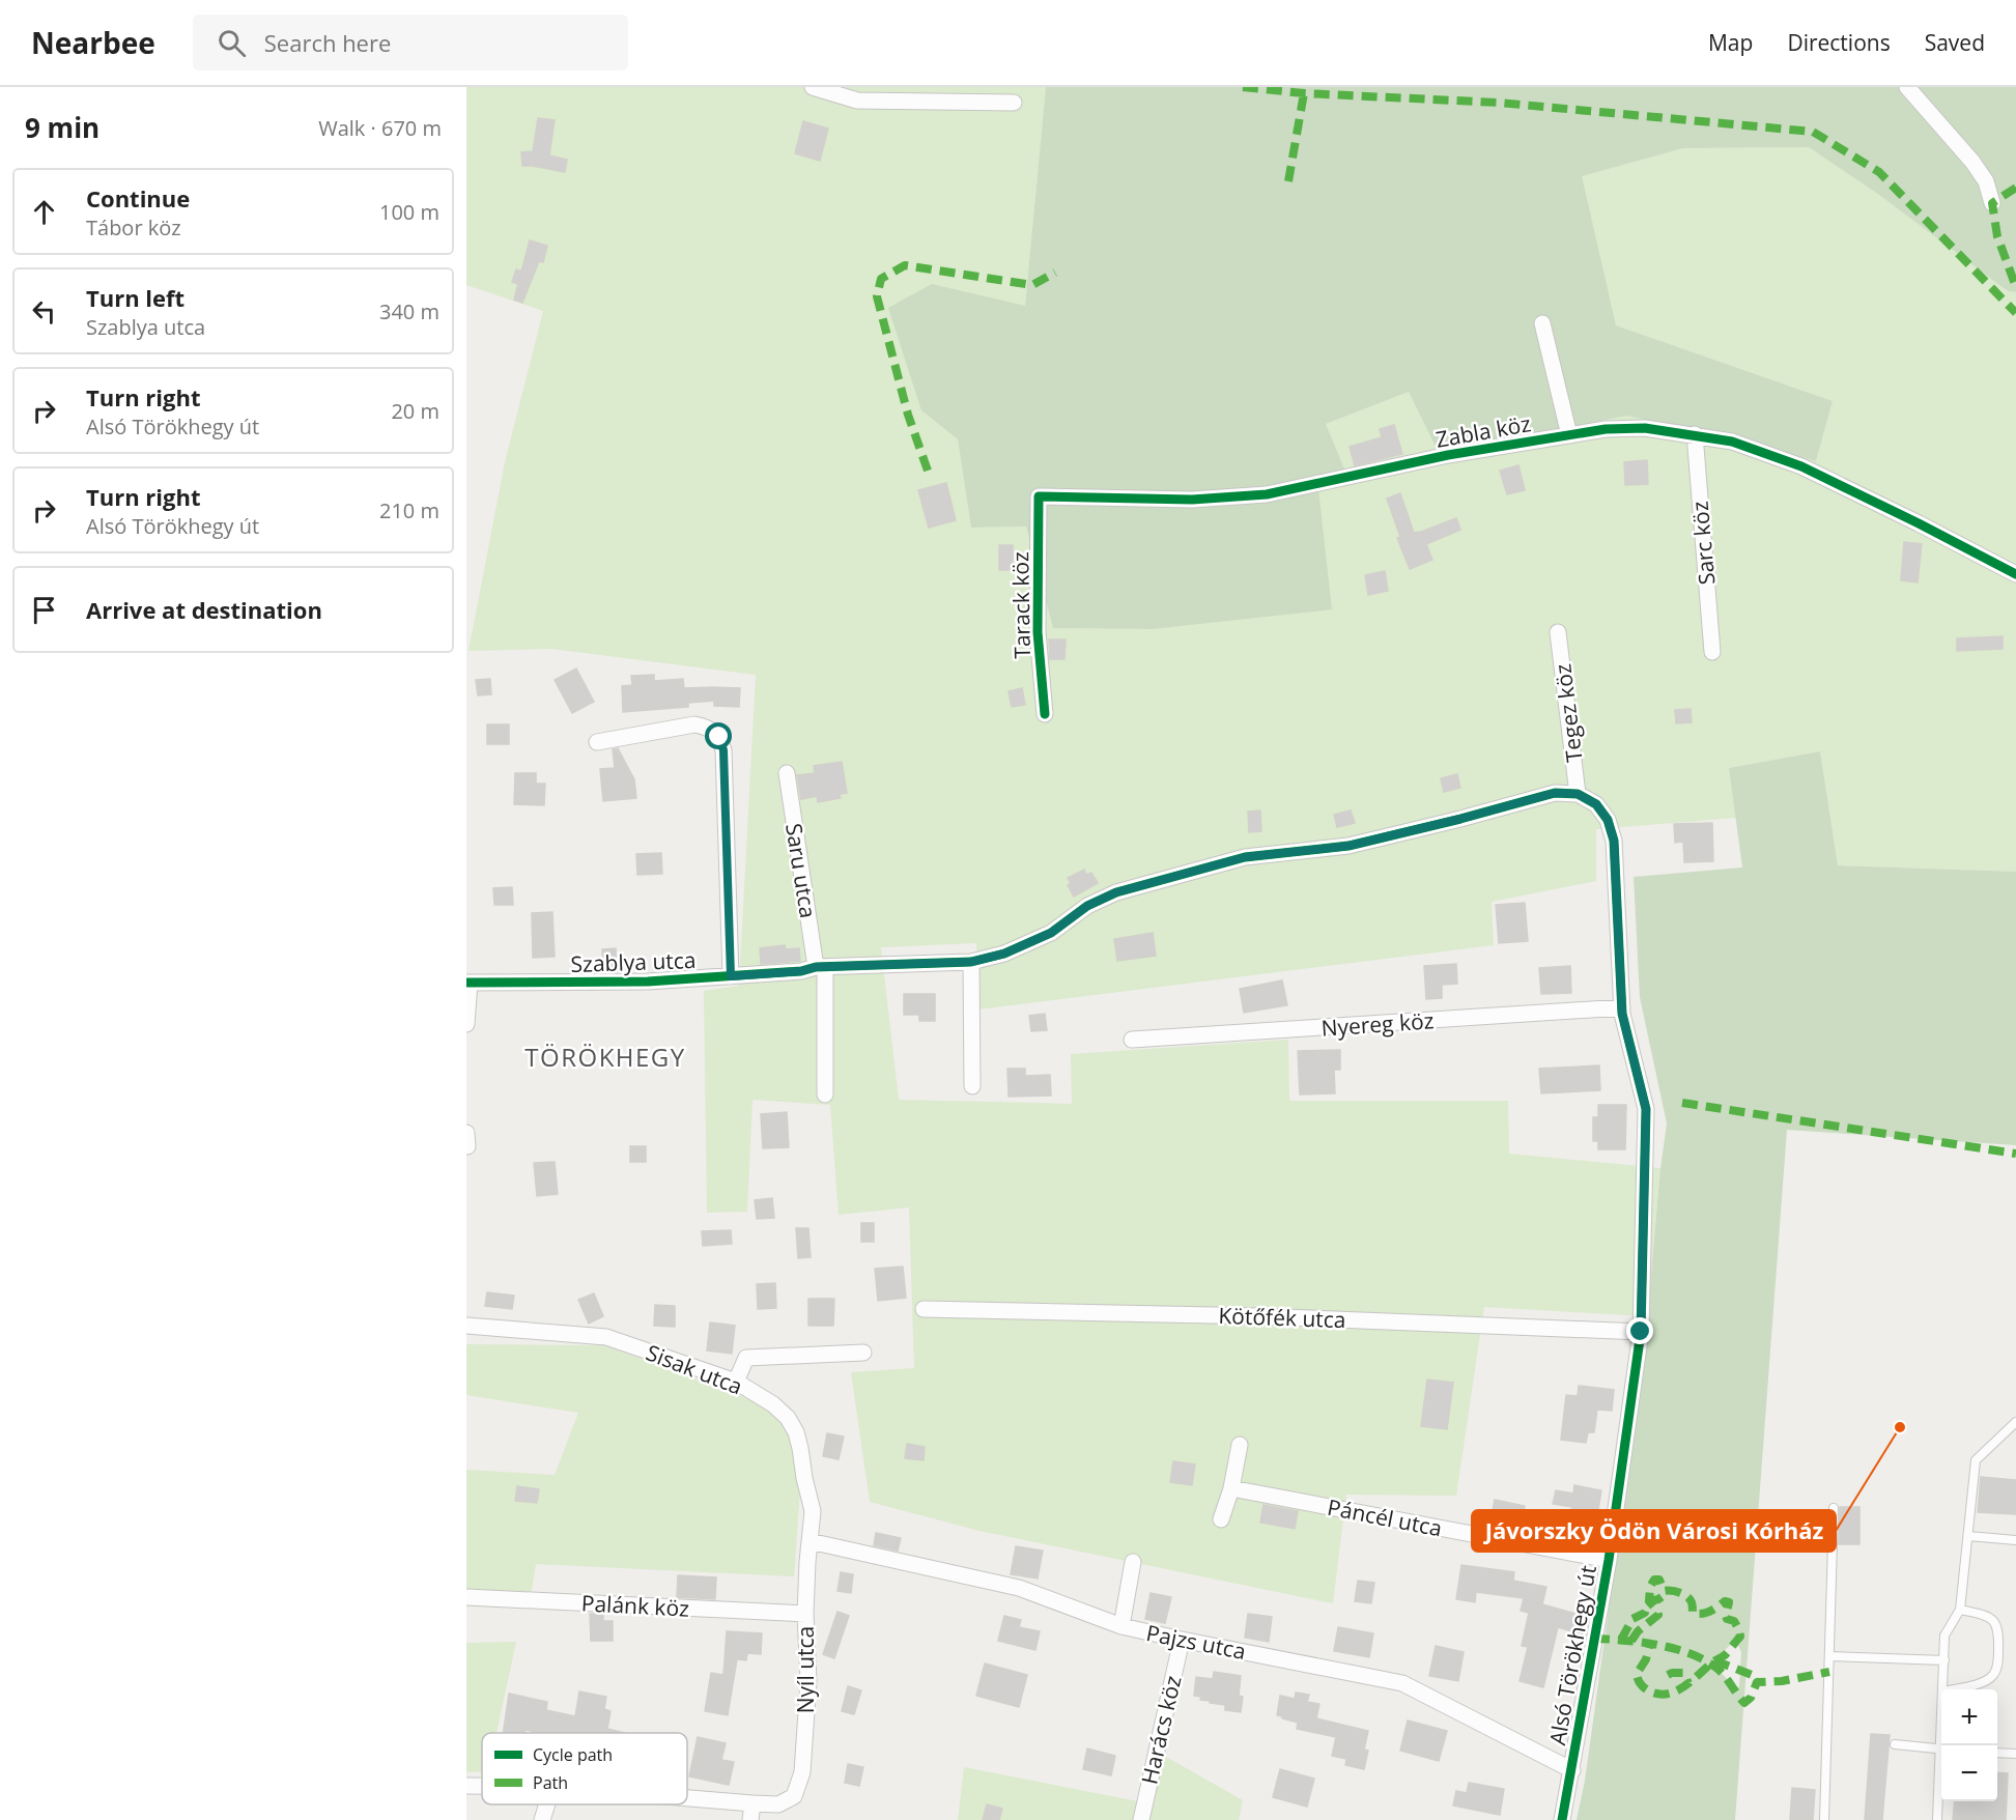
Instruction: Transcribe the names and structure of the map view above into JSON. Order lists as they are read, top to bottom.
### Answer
{
  "streets": {
    "street": [
      "Zabla köz",
      "Sarc köz",
      "Tarack köz",
      "Tegez köz",
      "Saru utca",
      "Szablya utca",
      "Nyereg köz",
      "Kötőfék utca",
      "Sisak utca",
      "Páncél utca",
      "Palánk köz",
      "Pajzs utca",
      "Alsó Törökhegy út",
      "Nyíl utca",
      "Harács köz"
    ]
  },
  "crossings": [
    ["Zabla köz", "Sarc köz"],
    ["Zabla köz", "Tarack köz"],
    ["Tegez köz", "Szablya utca"],
    ["Tegez köz", "Alsó Törökhegy út"],
    ["Saru utca", "Szablya utca"],
    ["Szablya utca", "Alsó Törökhegy út"],
    ["Nyereg köz", "Alsó Törökhegy út"],
    ["Kötőfék utca", "Alsó Törökhegy út"],
    ["Sisak utca", "Pajzs utca"],
    ["Sisak utca", "Nyíl utca"],
    ["Páncél utca", "Alsó Törökhegy út"],
    ["Palánk köz", "Nyíl utca"],
    ["Pajzs utca", "Alsó Törökhegy út"],
    ["Pajzs utca", "Nyíl utca"],
    ["Pajzs utca", "Harács köz"]
  ],
  "districts": ["TÖRÖKHEGY"],
  "places": ["Jávorszky Ödön Városi Kórház"],
  "legend": ["Cycle path", "Path"],
  "page": {
    "header": "Nearbee",
    "search": "Search here",
    "nav": ["Map", "Directions", "Saved"],
    "heading": ["9 min", "Walk · 670 m"],
    "list": [
      ["Continue", "Tábor köz", "100 m"],
      ["Turn left", "Szablya utca", "340 m"],
      ["Turn right", "Alsó Törökhegy út", "20 m"],
      ["Turn right", "Alsó Törökhegy út", "210 m"],
      "Arrive at destination"
    ],
    "map_buttons": ["+", "−"]
  }
}
